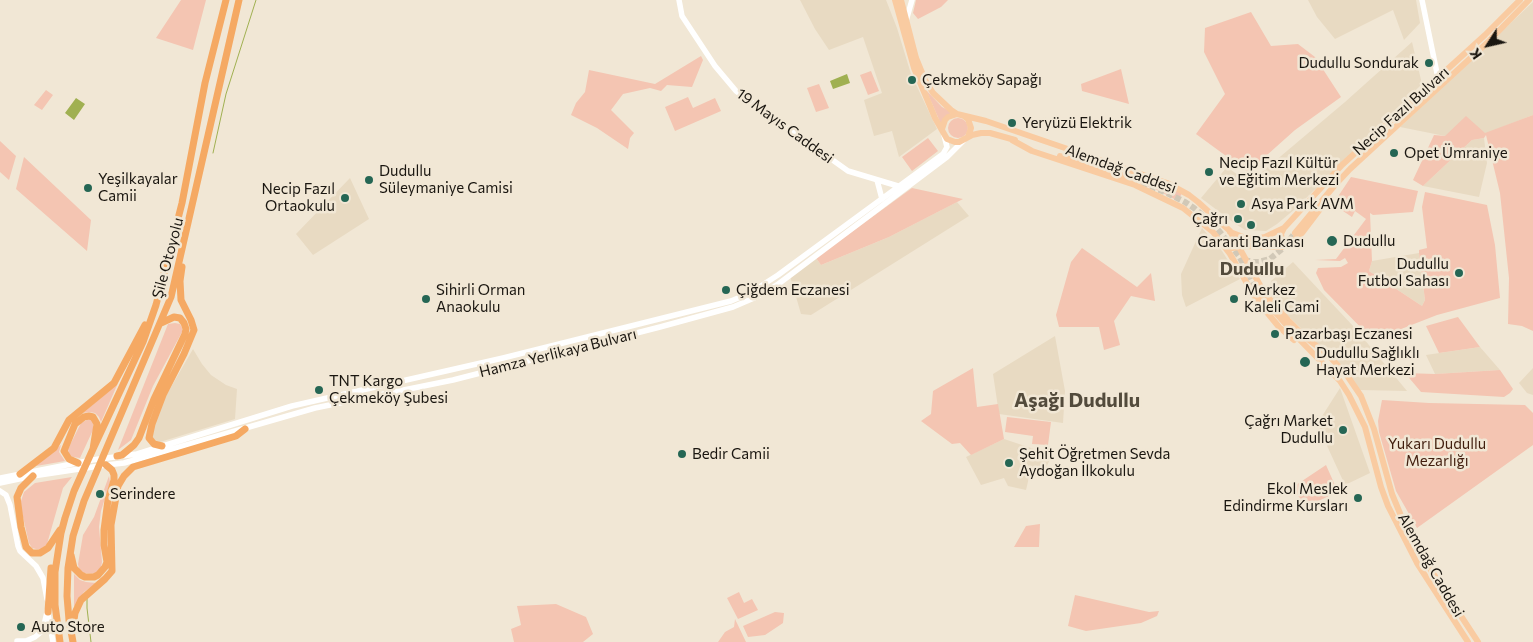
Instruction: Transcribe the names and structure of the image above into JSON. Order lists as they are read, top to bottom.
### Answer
{
  "streets": {
    "highway": ["Şile Otoyolu"],
    "main road": [
      "Necip Fazıl Bulvarı",
      "19 Mayıs Caddesi",
      "Alemdağ Caddesi",
      "Hamza Yerlikaya Bulvarı"
    ]
  },
  "crossings": [
    ["Necip Fazıl Bulvarı", "Alemdağ Caddesi"],
    ["19 Mayıs Caddesi", "Hamza Yerlikaya Bulvarı"],
    ["Alemdağ Caddesi", "Hamza Yerlikaya Bulvarı"]
  ],
  "districts": ["Dudullu", "Aşağı Dudullu"],
  "parks": ["Yukarı Dudullu Mezarlığı"],
  "places": [
    "Dudullu Sondurak",
    "Çekmeköy Sapağı",
    "Yeryüzü Elektrik",
    "Opet Ümraniye",
    "Necip Fazıl Kültür ve Eğitim Merkezi",
    "Dudullu Süleymaniye Camisi",
    "Yeşilkayalar Camii",
    "Necip Fazıl Ortaokulu",
    "Asya Park AVM",
    "Çağrı",
    "Garanti Bankası",
    "Dudullu",
    "Dudullu Futbol Sahası",
    "Çiğdem Eczanesi",
    "Sihirli Orman Anaokulu",
    "Merkez Kaleli Cami",
    "Pazarbaşı Eczanesi",
    "Dudullu Sağlıklı Hayat Merkezi",
    "TNT Kargo Çekmeköy Şubesi",
    "Çağrı Market Dudullu",
    "Bedir Camii",
    "Şehit Öğretmen Sevda Aydoğan İlkokulu",
    "Serindere",
    "Ekol Meslek Edindirme Kursları",
    "Auto Store"
  ],
  "north": "bottom left"
}
